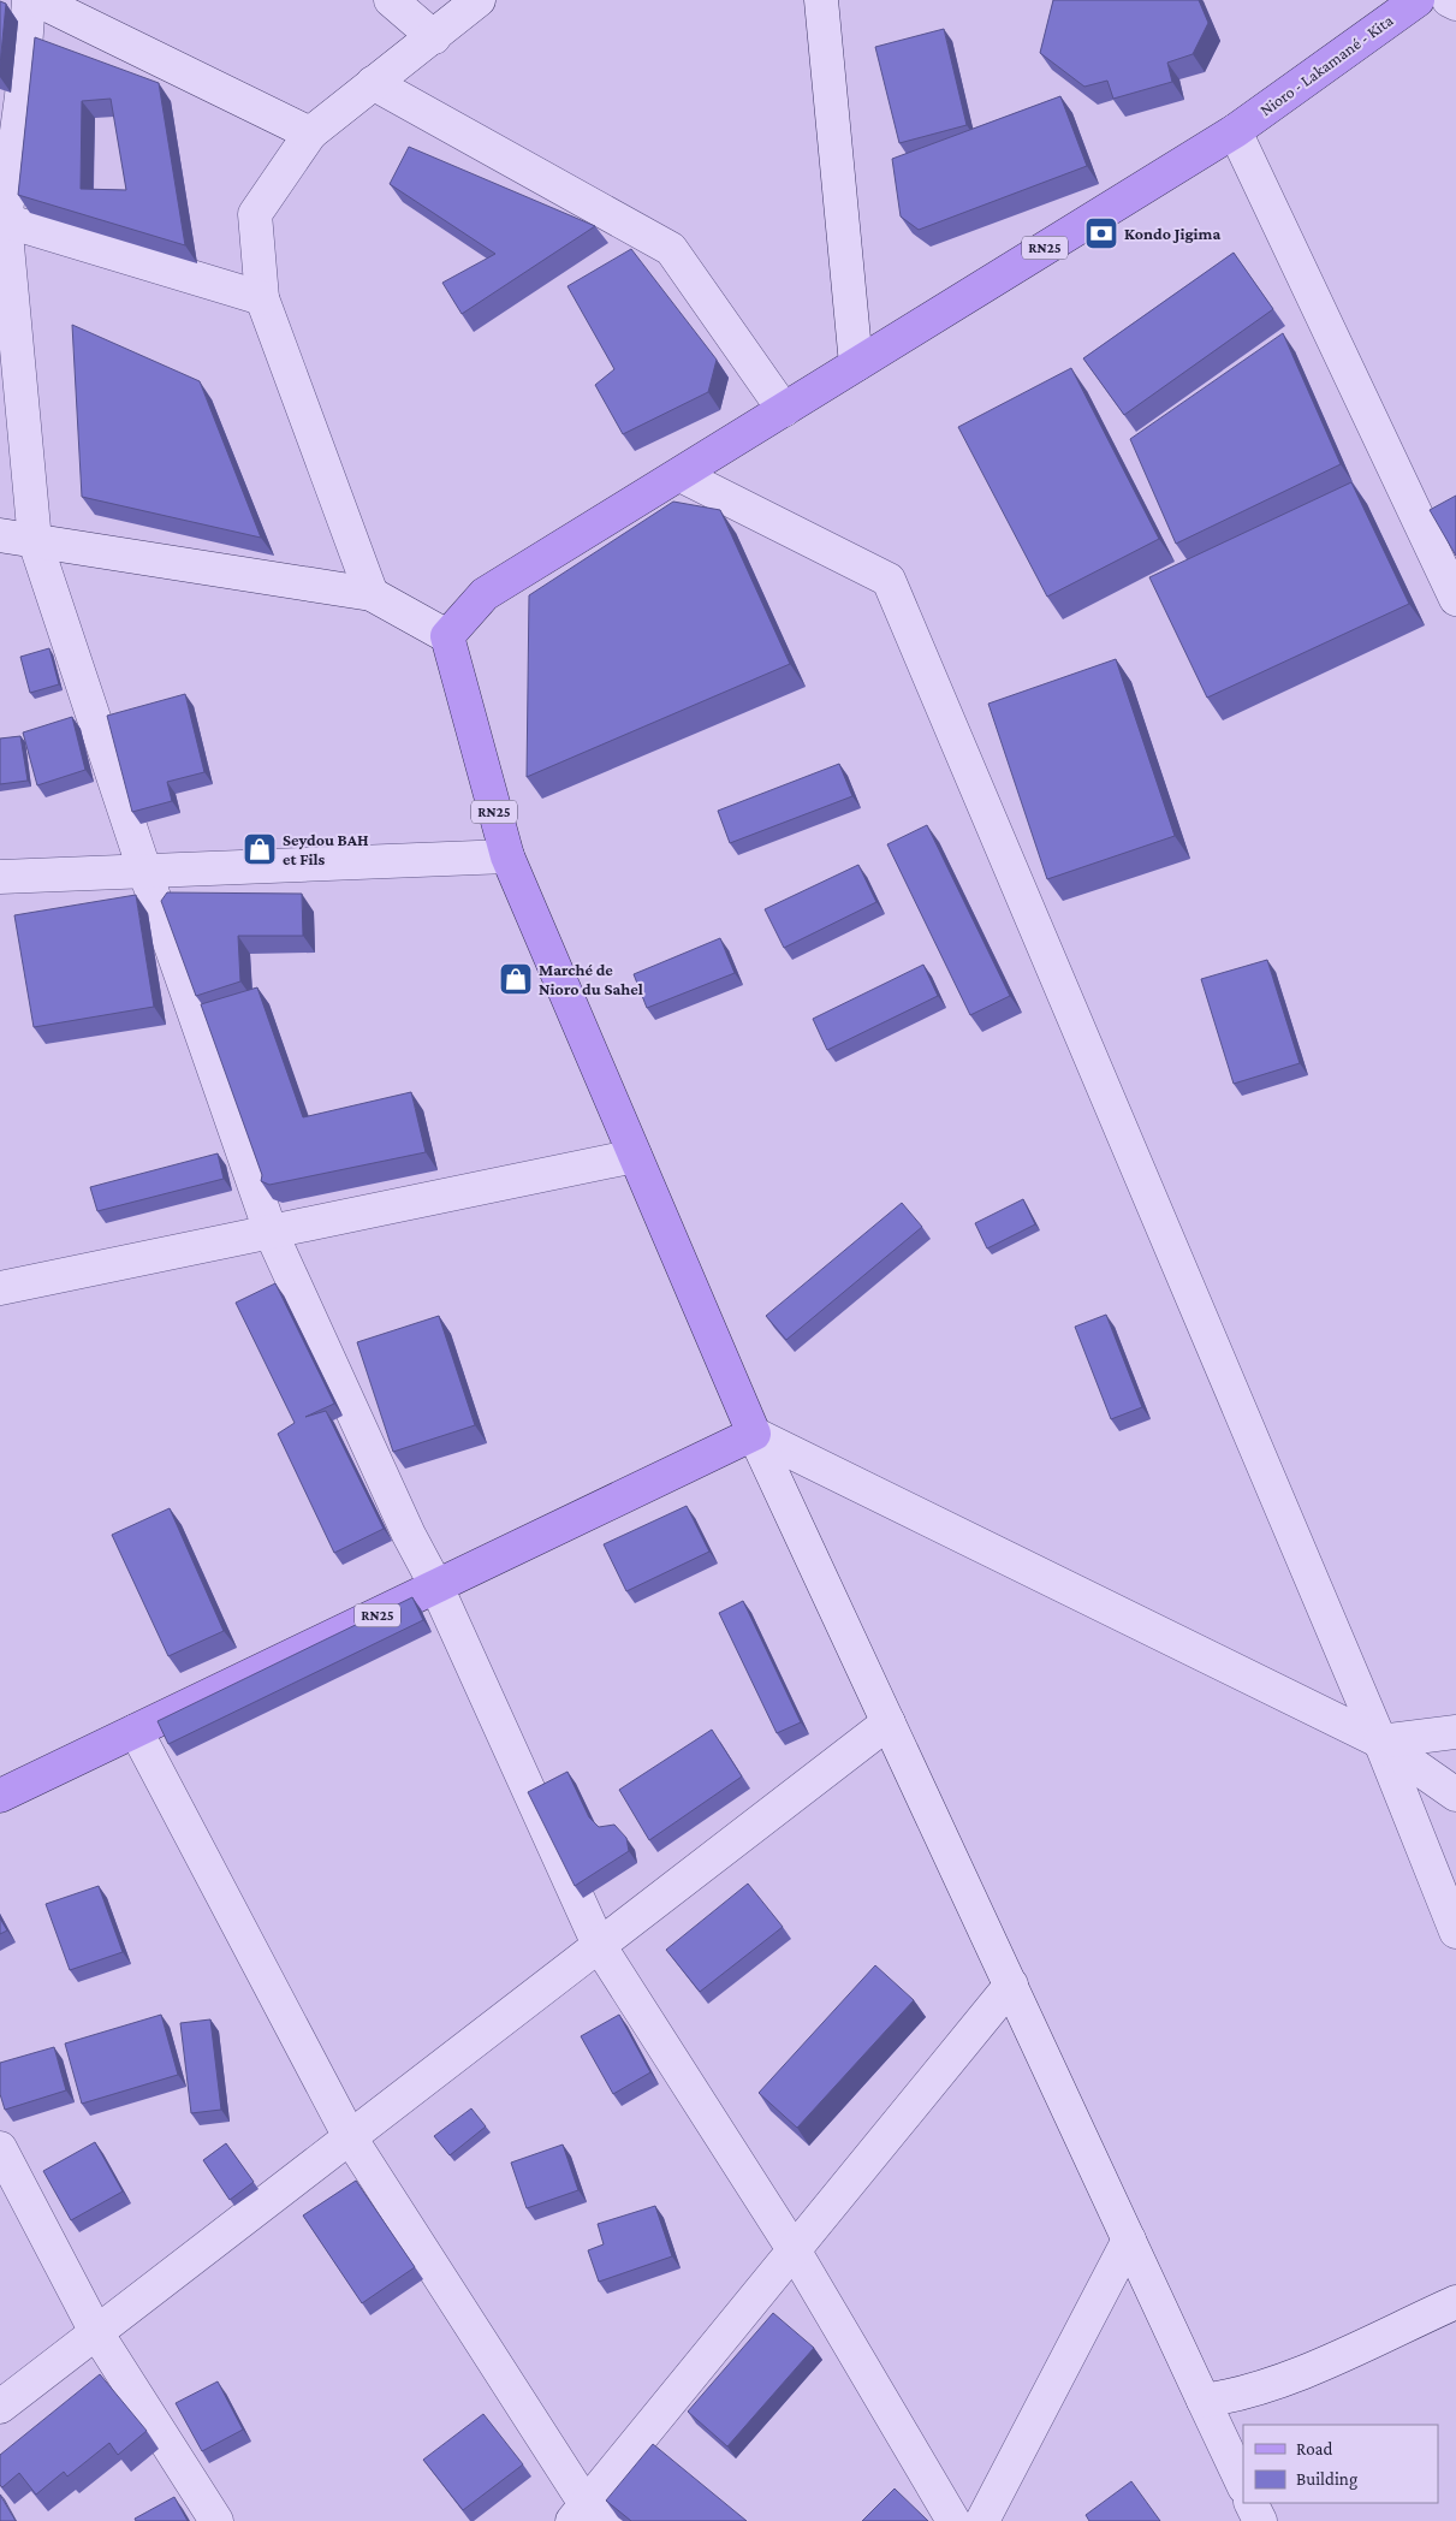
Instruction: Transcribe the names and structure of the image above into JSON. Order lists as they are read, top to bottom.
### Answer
{
  "streets": {
    "main road": ["Nioro - Lakamané - Kita", "RN25"]
  },
  "crossings": [
    ["Nioro - Lakamané - Kita", "RN25"]
  ],
  "places": {
    "bank": ["Kondo Jigima"],
    "shop": ["Seydou BAH et Fils", "Marché de Nioro du Sahel"]
  },
  "legend": ["Road", "Building"]
}
